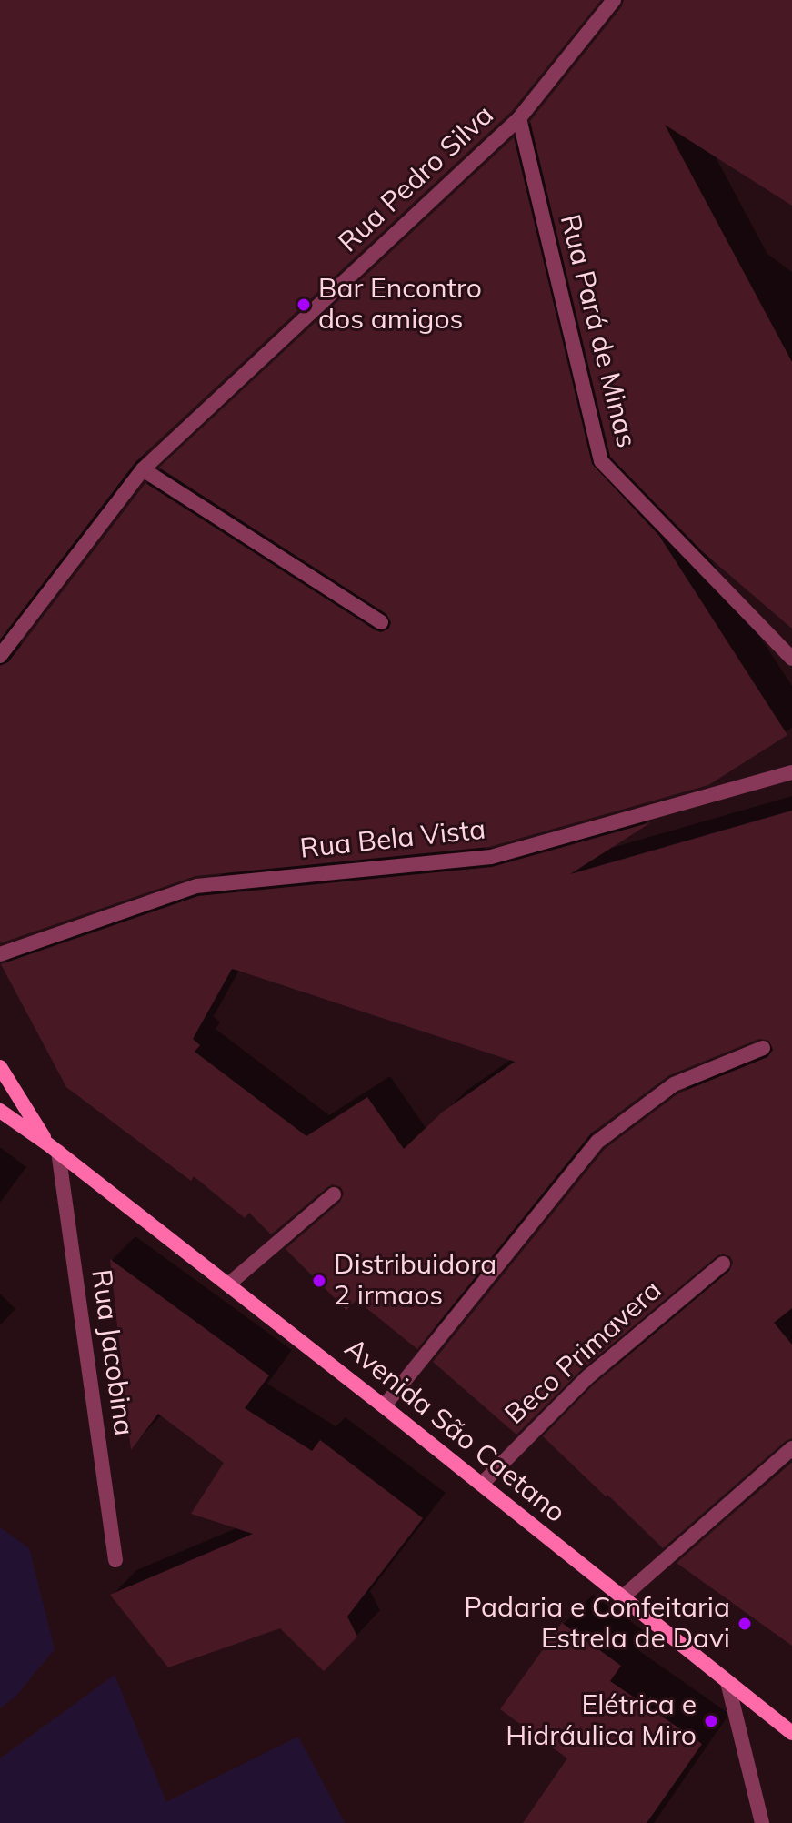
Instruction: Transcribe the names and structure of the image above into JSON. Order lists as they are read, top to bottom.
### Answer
{
  "streets": {
    "street": [
      "Rua Pedro Silva",
      "Rua Pará de Minas",
      "Rua Bela Vista",
      "Rua Jacobina",
      "Beco Primavera",
      "Avenida São Caetano"
    ]
  },
  "crossings": [
    ["Rua Pedro Silva", "Rua Pará de Minas"],
    ["Rua Jacobina", "Avenida São Caetano"],
    ["Beco Primavera", "Avenida São Caetano"]
  ],
  "places": [
    "Bar Encontro dos amigos",
    "Distribuidora 2 irmaos",
    "Padaria e Confeitaria Estrela de Davi",
    "Elétrica e Hidráulica Miro"
  ]
}
